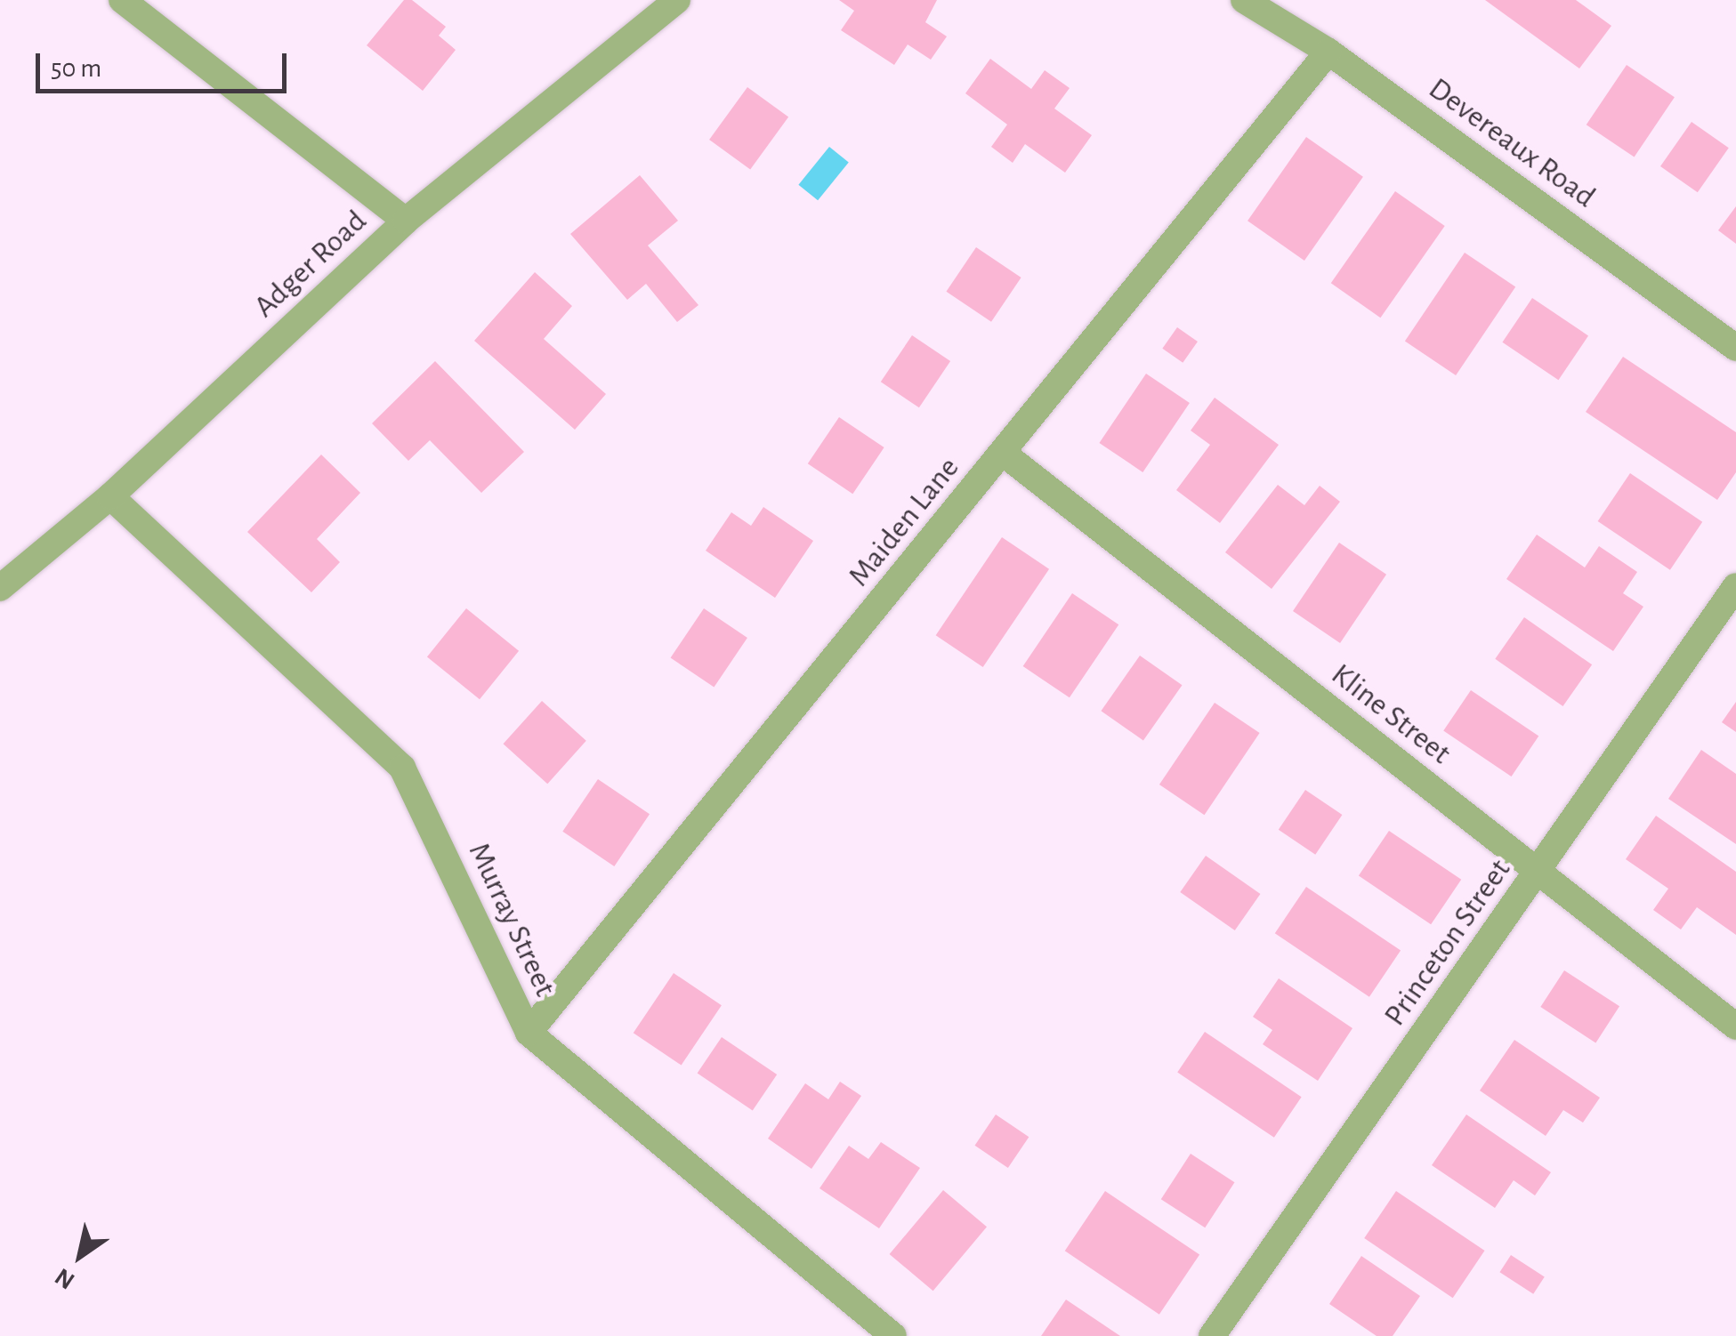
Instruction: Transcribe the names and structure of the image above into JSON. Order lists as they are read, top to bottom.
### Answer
{
  "streets": {
    "street": [
      "Devereaux Road",
      "Adger Road",
      "Maiden Lane",
      "Kline Street",
      "Murray Street",
      "Princeton Street"
    ]
  },
  "crossings": [
    ["Devereaux Road", "Maiden Lane"],
    ["Adger Road", "Murray Street"],
    ["Maiden Lane", "Kline Street"],
    ["Maiden Lane", "Murray Street"],
    ["Kline Street", "Princeton Street"]
  ],
  "scale_bar": "50 m",
  "north": "bottom left"
}
